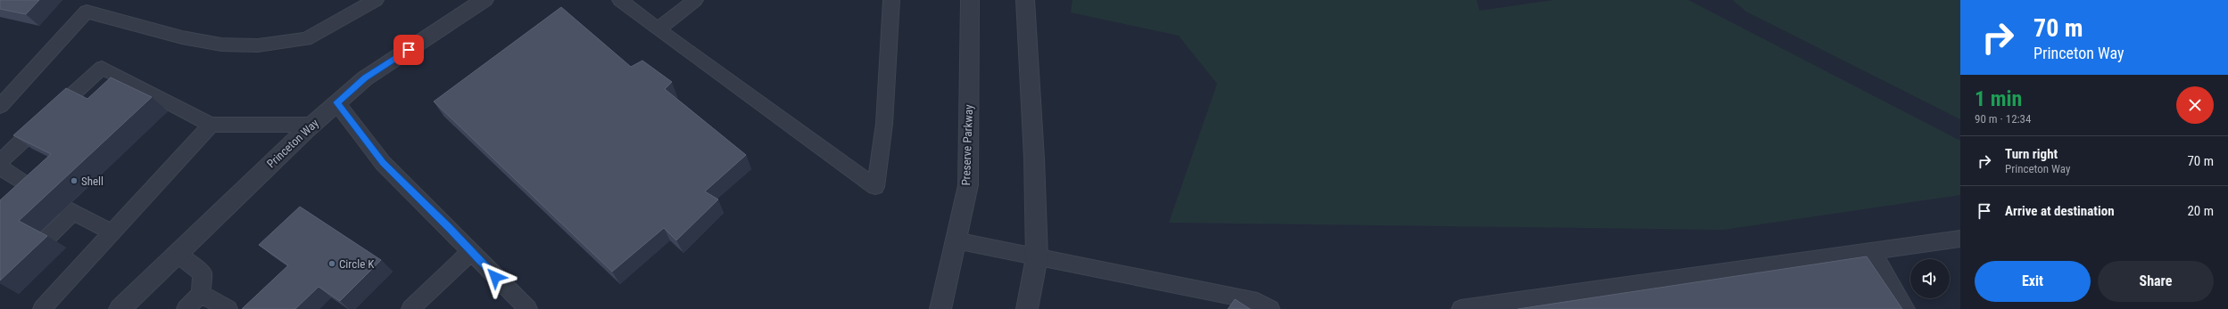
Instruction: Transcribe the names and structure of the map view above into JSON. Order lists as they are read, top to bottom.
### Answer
{
  "streets": {
    "street": ["Princeton Way", "Preserve Parkway"]
  },
  "places": ["Shell", "Circle K"],
  "page": {
    "turn": ["70 m", "Princeton Way"],
    "heading": ["1 min", "90 m · 12:34"],
    "list": [
      {
        "name": "Turn right",
        "note": "Princeton Way",
        "value": "70 m"
      },
      {
        "name": "Arrive at destination",
        "value": "20 m"
      }
    ],
    "buttons": ["Exit", "Share"]
  }
}
